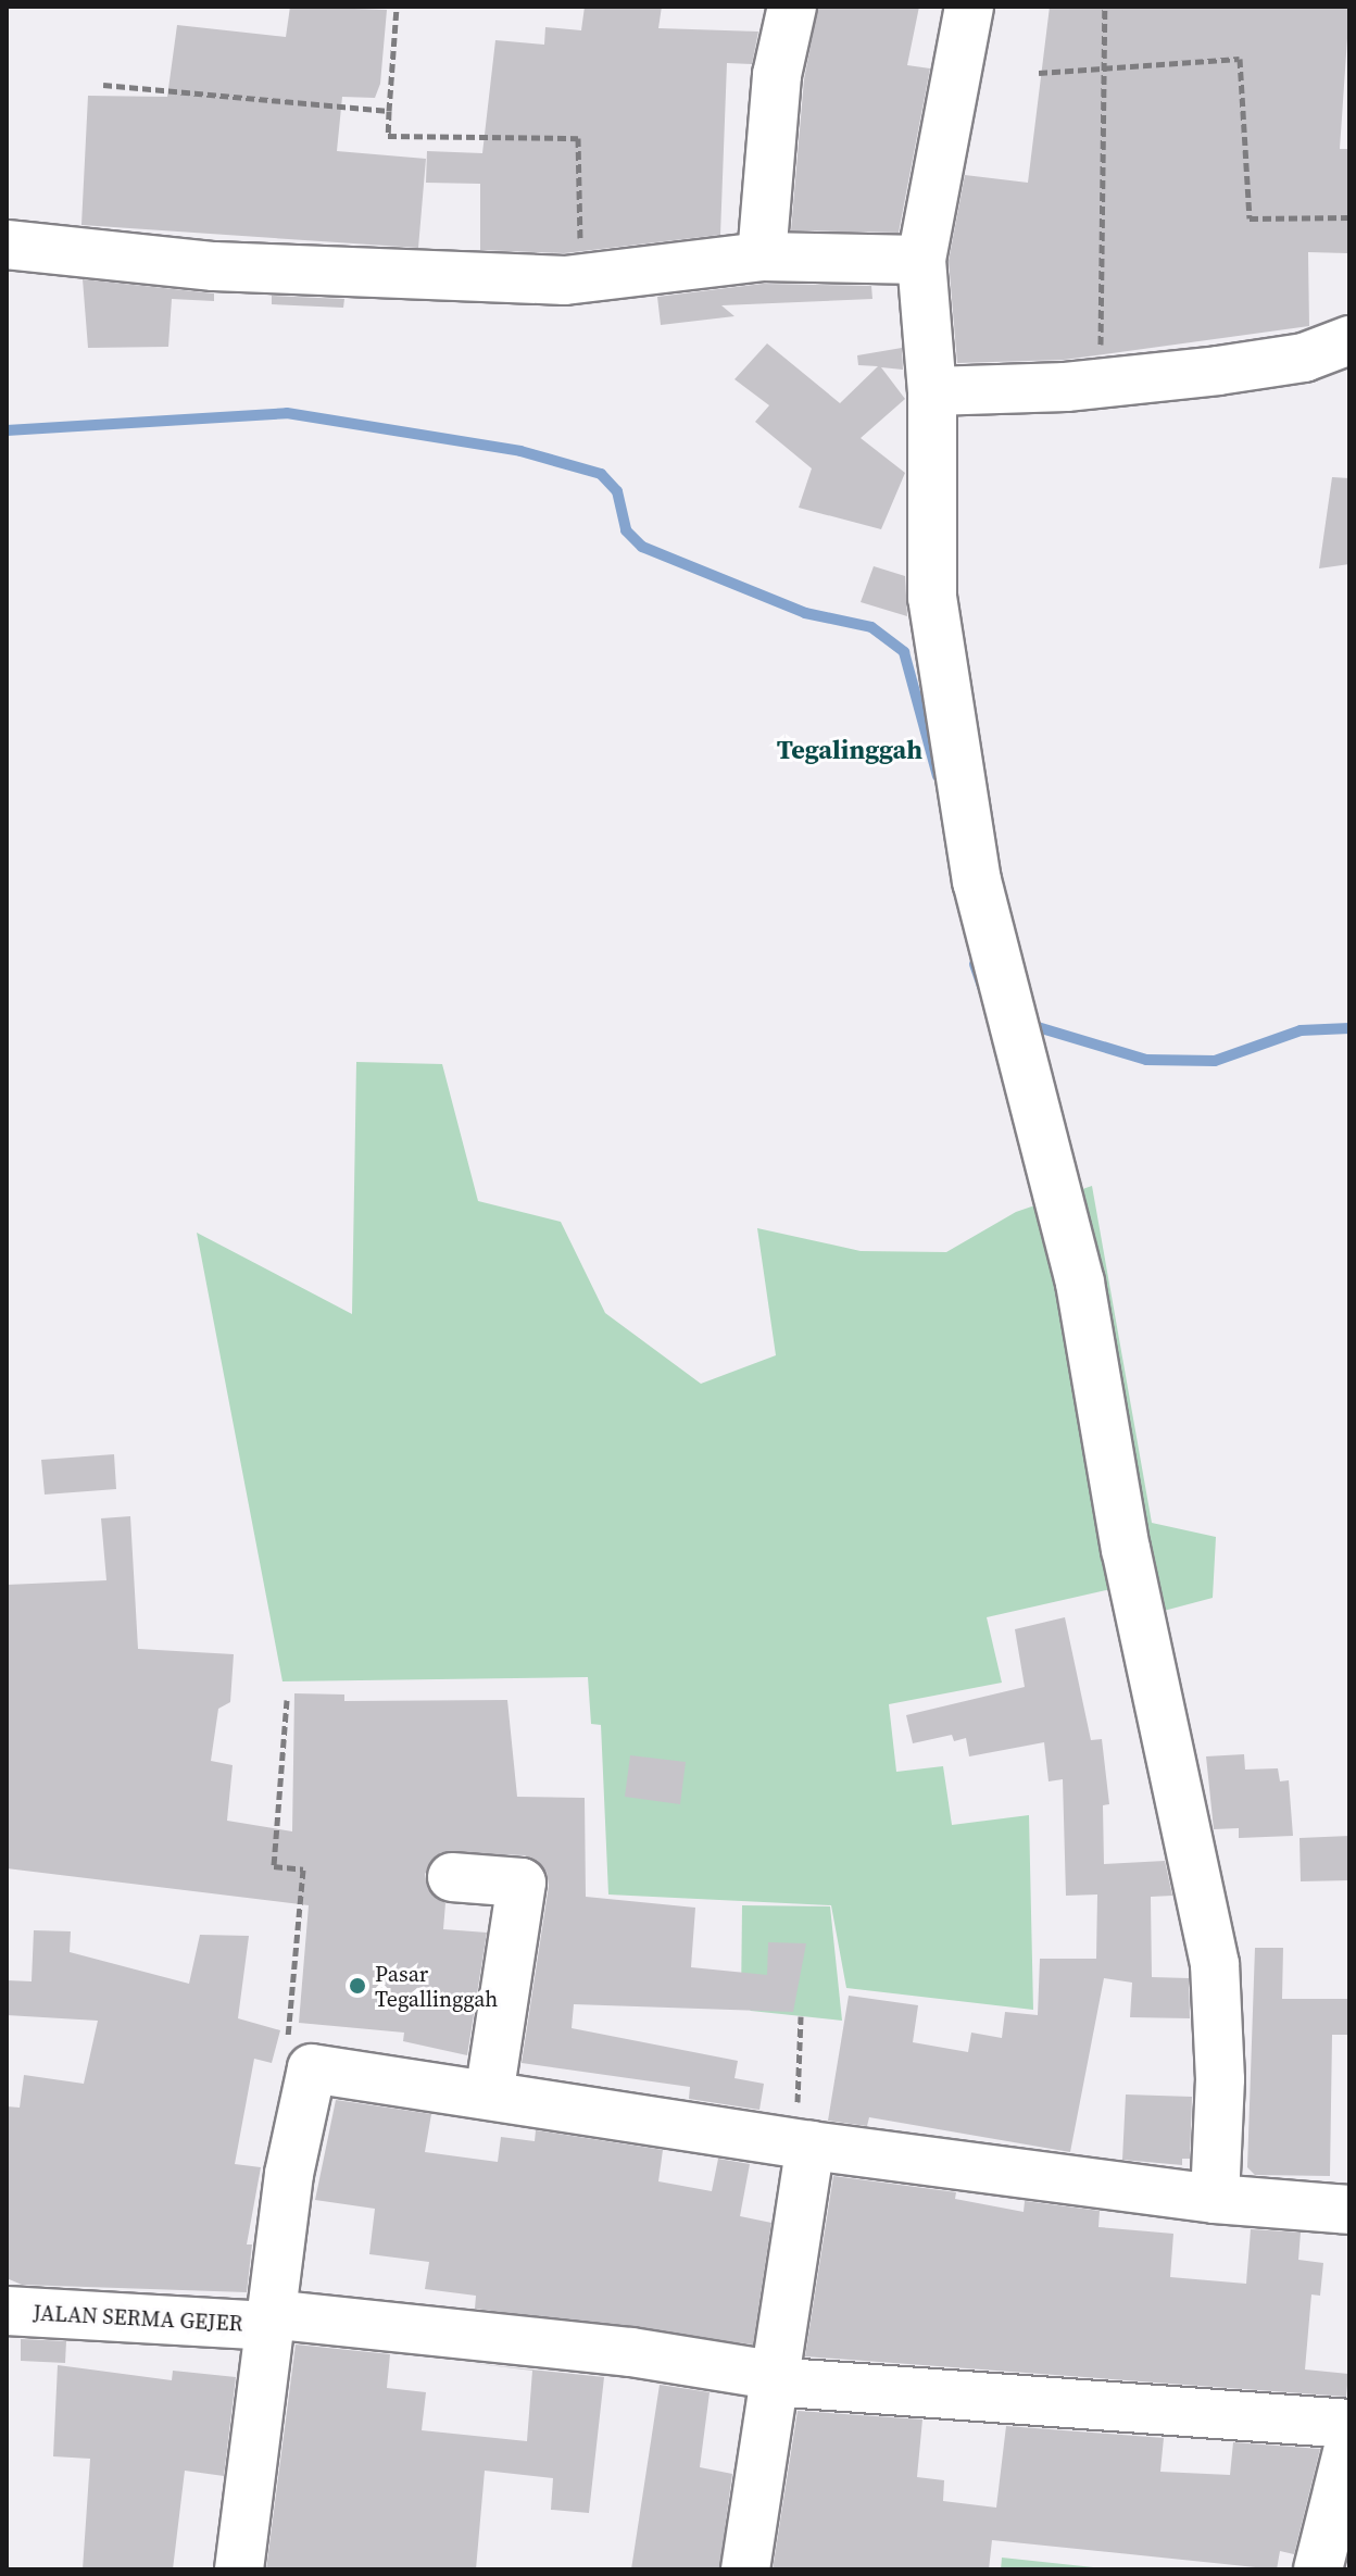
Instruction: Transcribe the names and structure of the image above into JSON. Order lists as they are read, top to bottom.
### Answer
{
  "streets": {
    "street": ["JALAN SERMA GEJER"]
  },
  "districts": ["Tegalinggah"],
  "places": ["Pasar Tegallinggah"]
}
